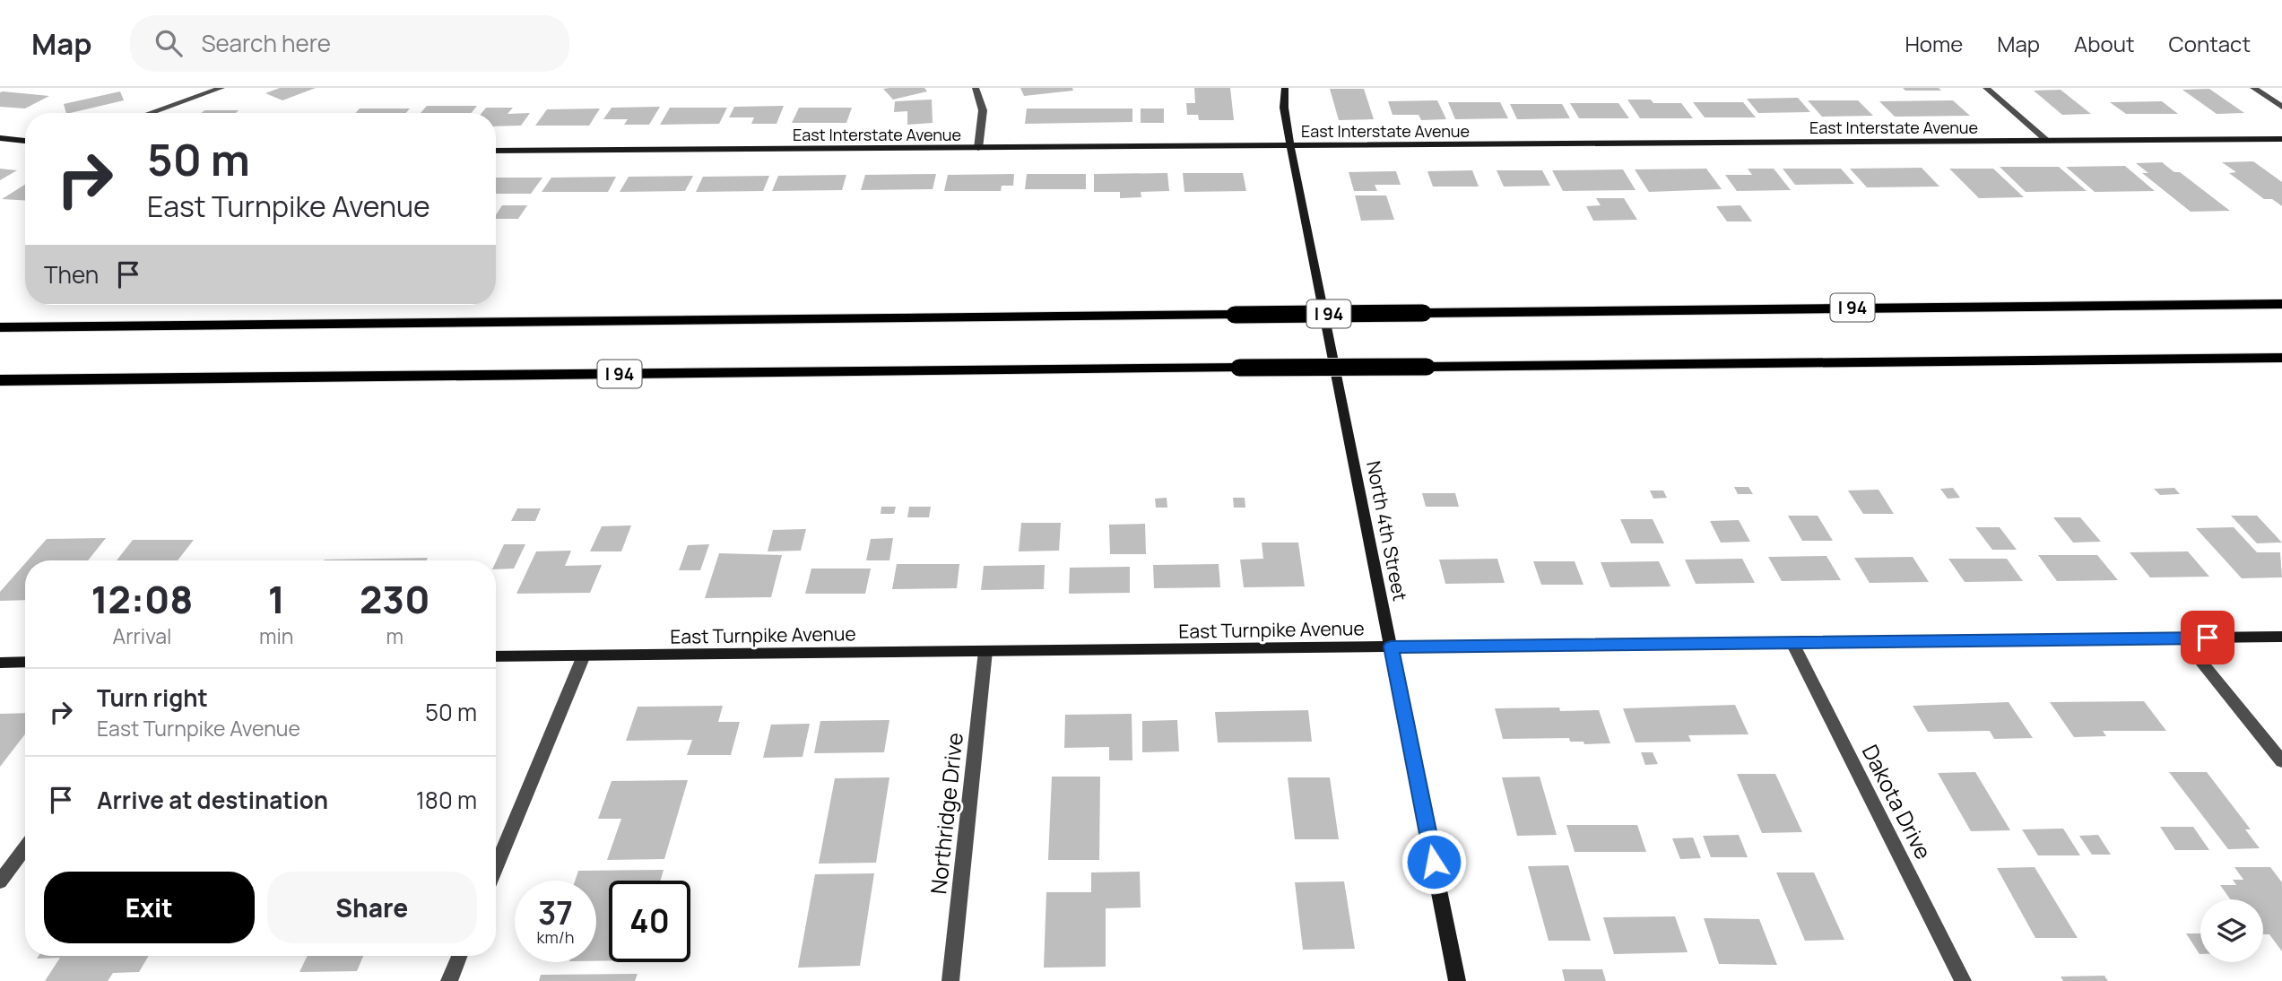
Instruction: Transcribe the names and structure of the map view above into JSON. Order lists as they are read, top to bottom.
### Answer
{
  "streets": {
    "highway": ["I 94"],
    "street": [
      "East Interstate Avenue",
      "North 4th Street",
      "East Turnpike Avenue",
      "Dakota Drive",
      "Northridge Drive"
    ]
  },
  "crossings": [
    ["East Interstate Avenue", "North 4th Street"],
    ["North 4th Street", "East Turnpike Avenue"],
    ["East Turnpike Avenue", "Dakota Drive"],
    ["East Turnpike Avenue", "Northridge Drive"]
  ],
  "page": {
    "header": "Map",
    "search": "Search here",
    "nav": [
      "Home",
      "Map",
      "About",
      "Contact"
    ],
    "turn": ["50 m", "East Turnpike Avenue"],
    "then": "Then",
    "eta": [
      "12:08",
      "Arrival",
      "1",
      "min",
      "230",
      "m"
    ],
    "list": [
      {
        "name": "Turn right",
        "note": "East Turnpike Avenue",
        "value": "50 m"
      },
      {
        "name": "Arrive at destination",
        "value": "180 m"
      }
    ],
    "buttons": ["Exit", "Share"],
    "speed": "37 km/h",
    "limit": "40"
  }
}
